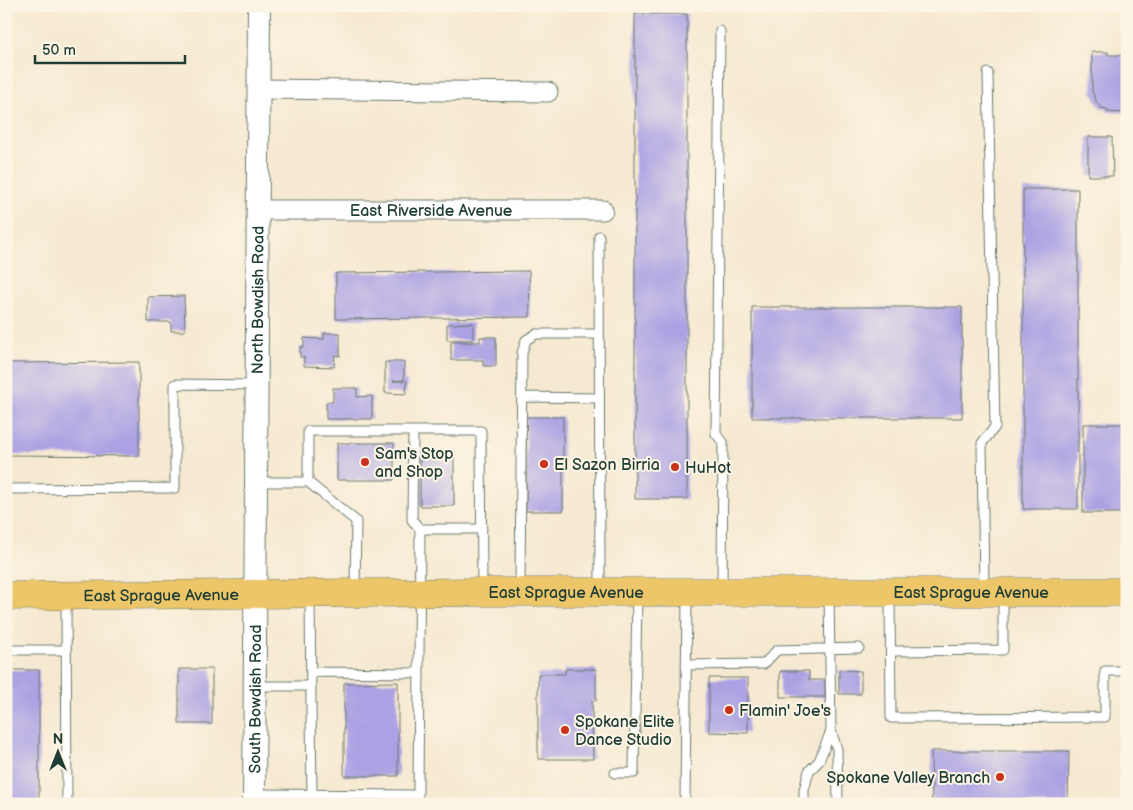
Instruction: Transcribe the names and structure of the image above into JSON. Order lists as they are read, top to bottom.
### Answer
{
  "streets": {
    "main road": ["East Sprague Avenue"],
    "street": ["East Riverside Avenue", "North Bowdish Road", "South Bowdish Road"]
  },
  "crossings": [
    ["East Riverside Avenue", "North Bowdish Road"],
    ["North Bowdish Road", "East Sprague Avenue"],
    ["North Bowdish Road", "South Bowdish Road"],
    ["East Sprague Avenue", "South Bowdish Road"]
  ],
  "places": [
    "Sam's Stop and Shop",
    "El Sazon Birria",
    "HuHot",
    "Flamin' Joe's",
    "Spokane Elite Dance Studio",
    "Spokane Valley Branch"
  ],
  "scale_bar": "50 m",
  "north": "top"
}
